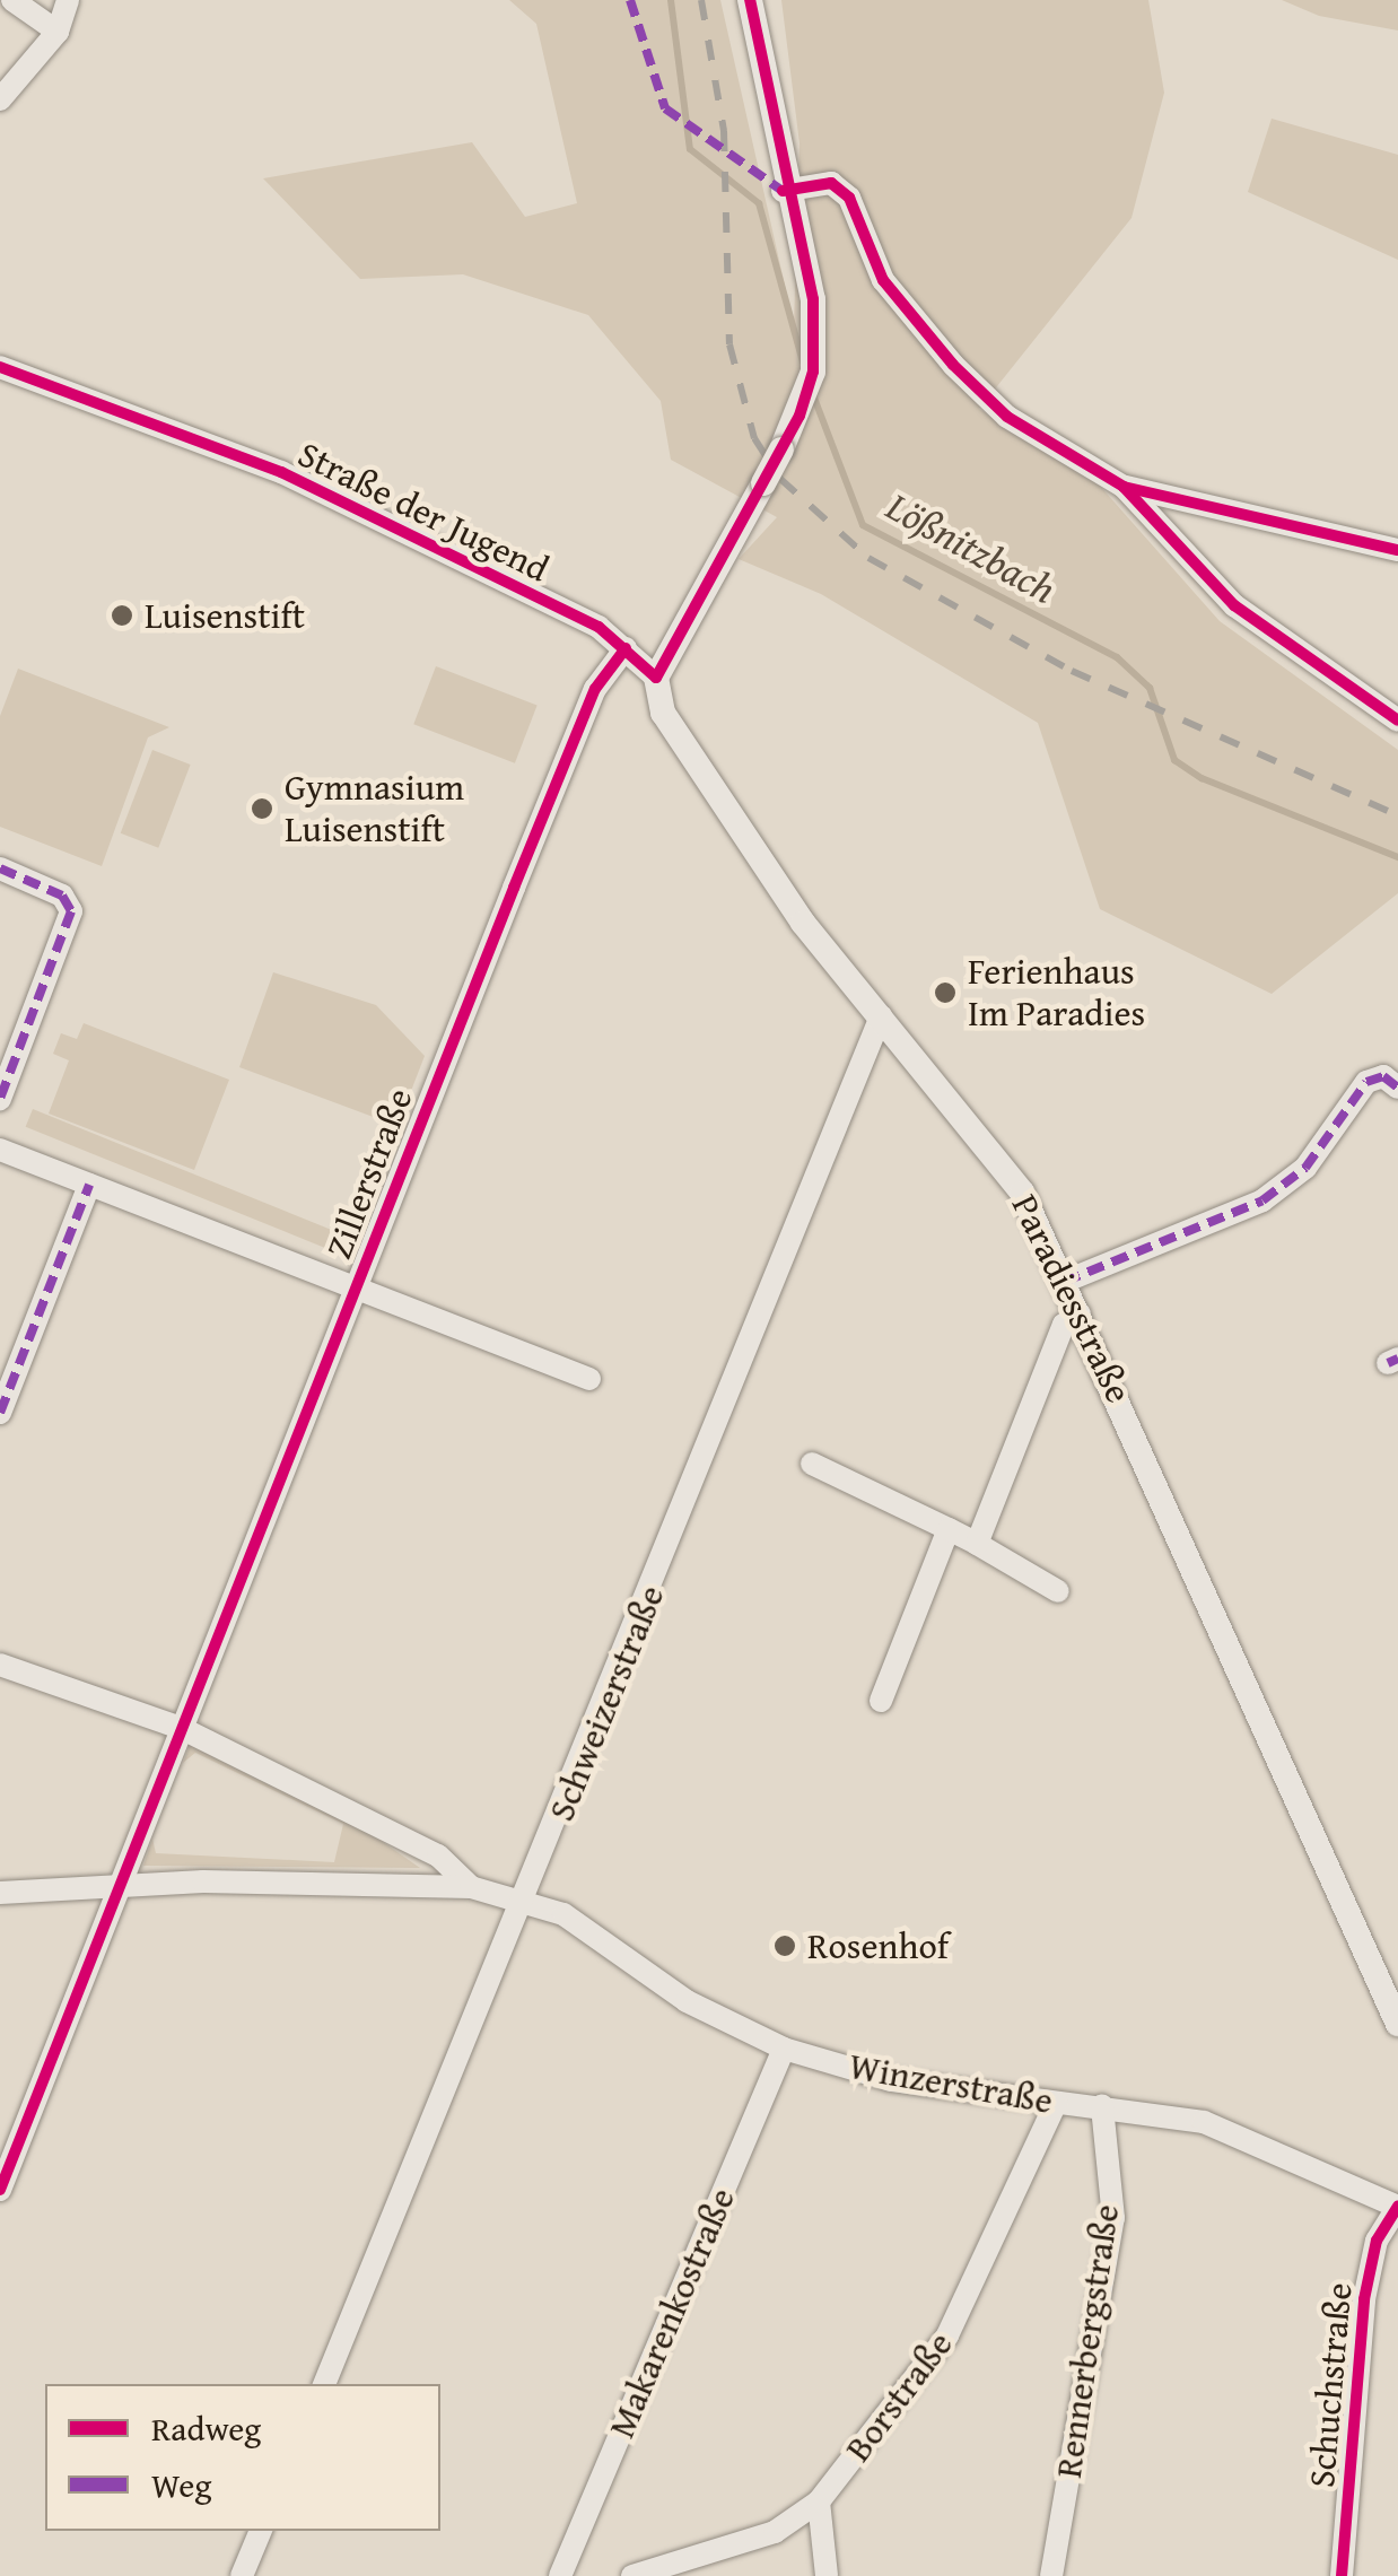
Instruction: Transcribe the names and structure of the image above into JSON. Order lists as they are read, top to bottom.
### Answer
{
  "streets": {
    "street": [
      "Straße der Jugend",
      "Zillerstraße",
      "Paradiesstraße",
      "Schweizerstraße",
      "Winzerstraße",
      "Makarenkostraße",
      "Rennerbergstraße",
      "Schuchstraße",
      "Borstraße"
    ]
  },
  "crossings": [
    ["Straße der Jugend", "Zillerstraße"],
    ["Straße der Jugend", "Paradiesstraße"],
    ["Zillerstraße", "Paradiesstraße"],
    ["Zillerstraße", "Winzerstraße"],
    ["Paradiesstraße", "Schweizerstraße"],
    ["Schweizerstraße", "Winzerstraße"],
    ["Winzerstraße", "Makarenkostraße"],
    ["Winzerstraße", "Rennerbergstraße"],
    ["Winzerstraße", "Schuchstraße"],
    ["Winzerstraße", "Borstraße"]
  ],
  "water": ["Lößnitzbach"],
  "places": [
    "Luisenstift",
    "Gymnasium Luisenstift",
    "Ferienhaus Im Paradies",
    "Rosenhof"
  ],
  "legend": ["Radweg", "Weg"]
}
